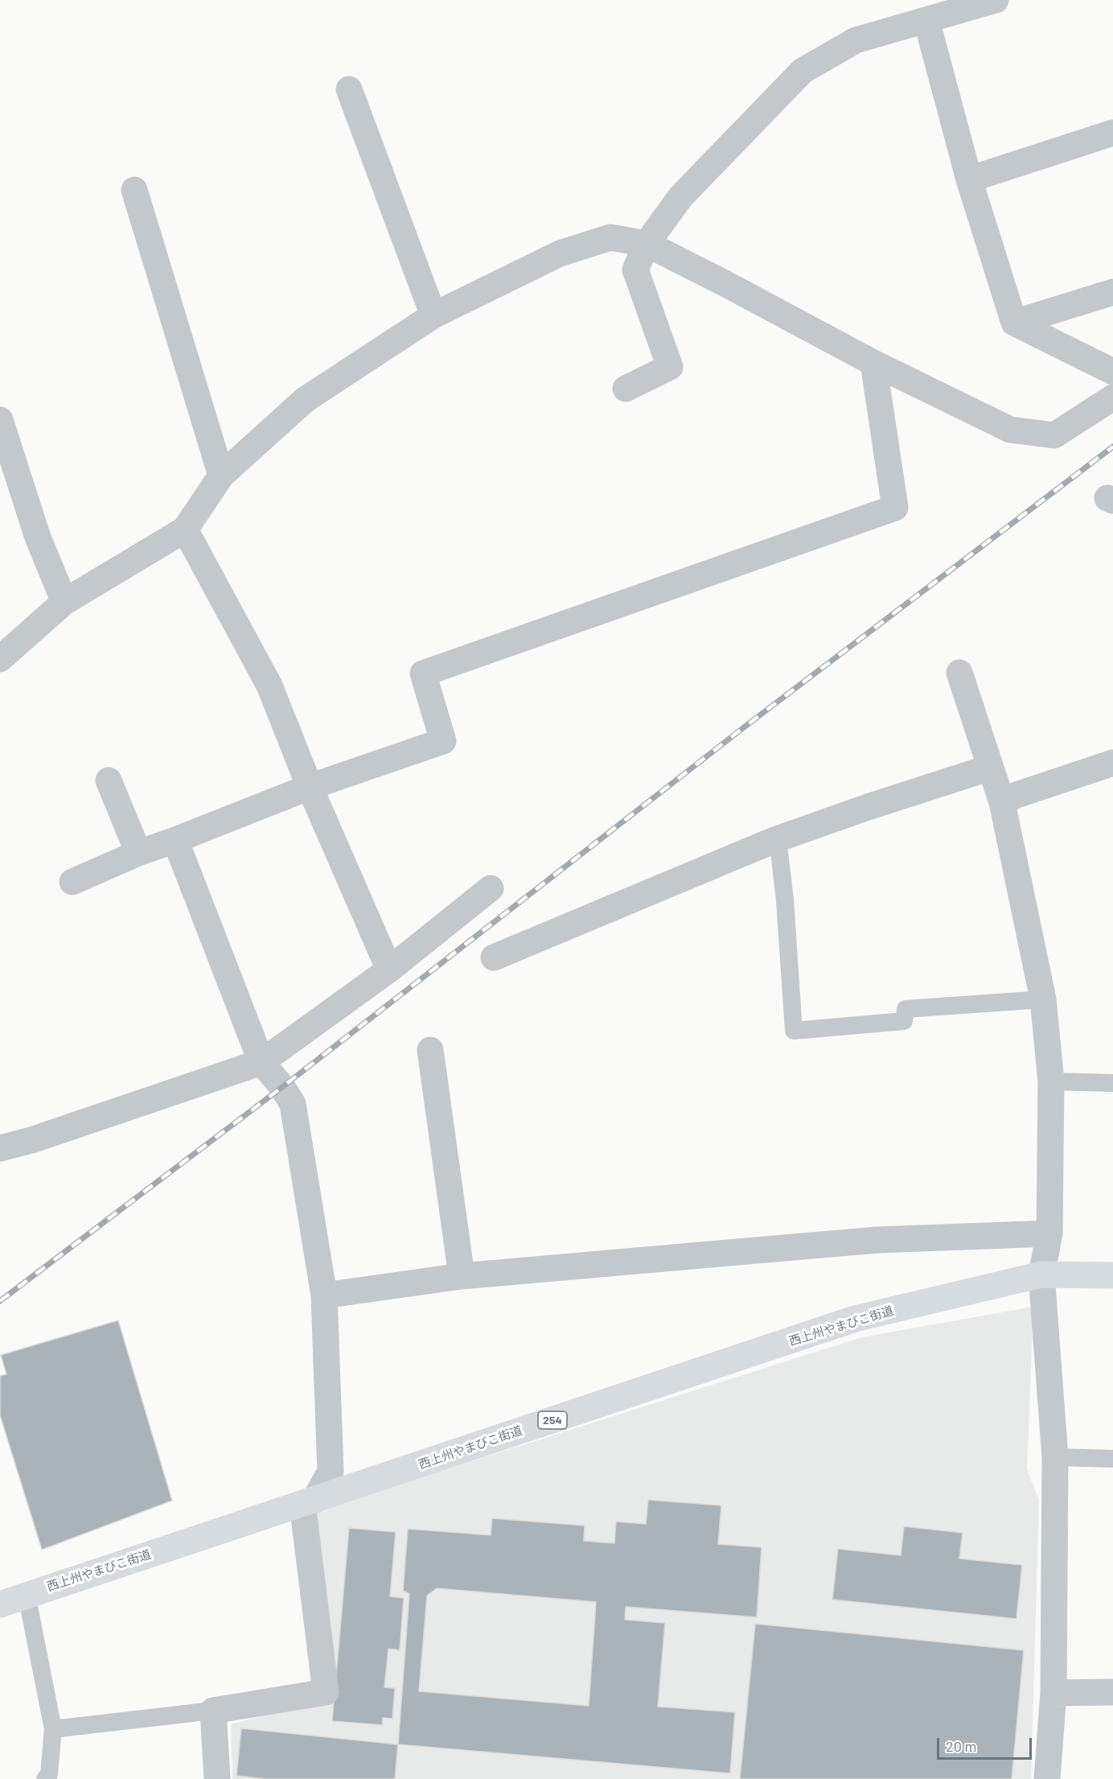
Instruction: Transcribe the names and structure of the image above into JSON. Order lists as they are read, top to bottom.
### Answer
{
  "streets": {
    "highway": ["西上州やまびこ街道", "254"]
  },
  "scale_bar": "20 m"
}
